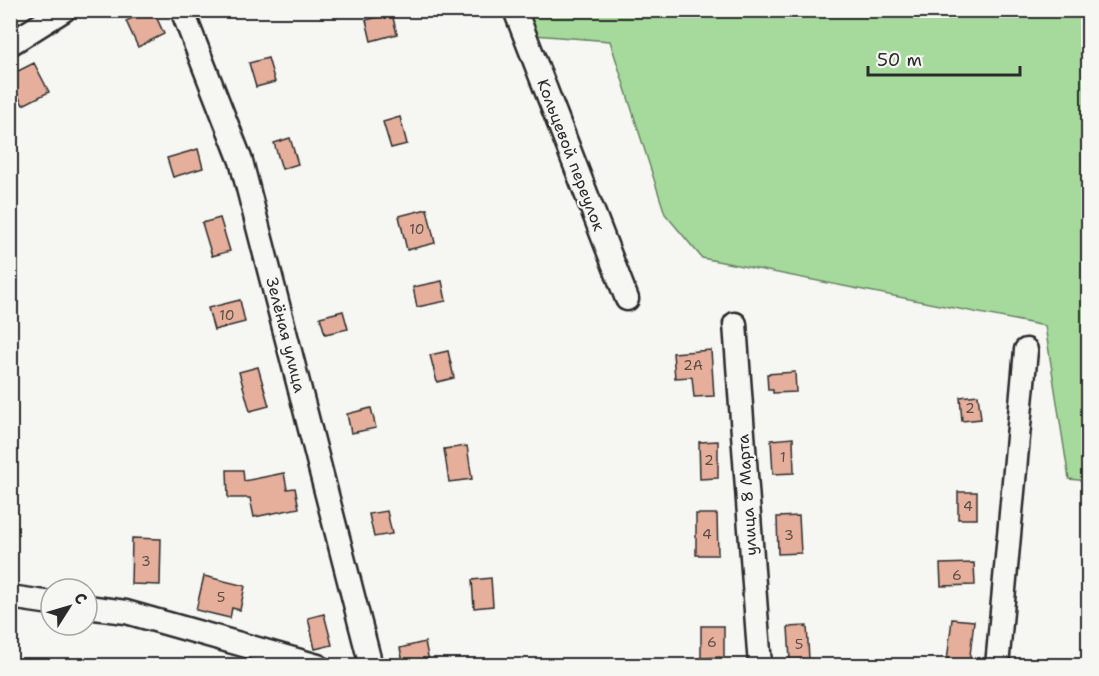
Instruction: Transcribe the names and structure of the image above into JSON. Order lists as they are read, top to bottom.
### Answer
{
  "streets": {
    "street": ["Кольцевой переулок", "Зелёная улица", "улица 8 Марта"]
  },
  "house_numbers": [
    "10",
    "10",
    "2А",
    "2",
    "1",
    "2",
    "4",
    "4",
    "3",
    "3",
    "6",
    "5",
    "6",
    "5"
  ],
  "scale_bar": "50 m",
  "north": "top right"
}
